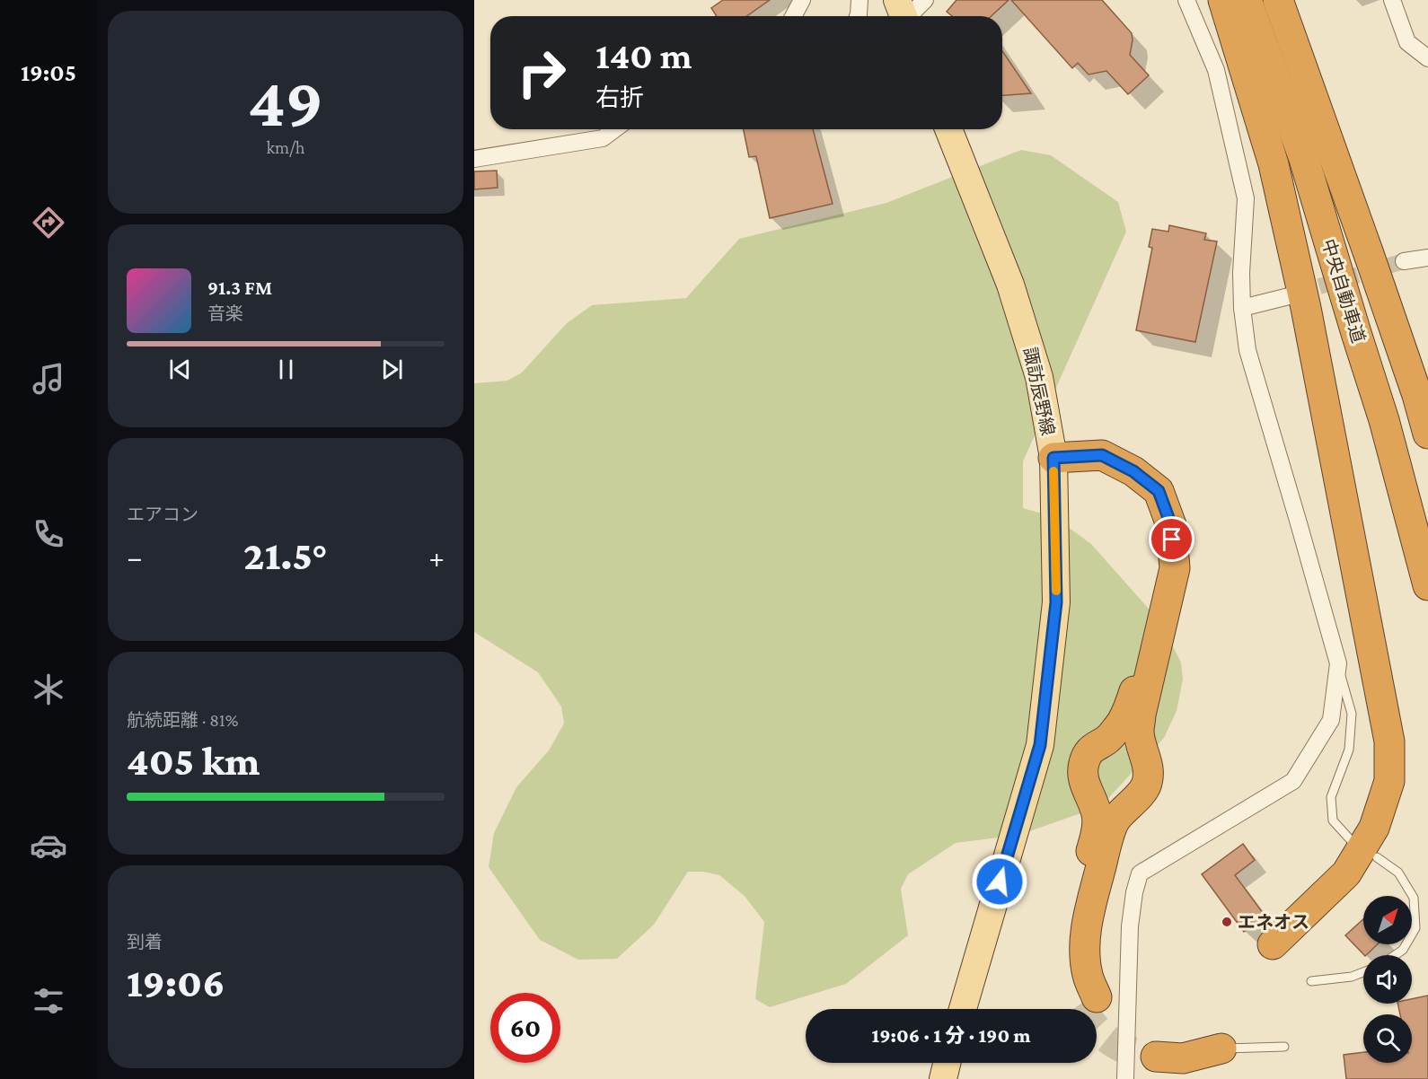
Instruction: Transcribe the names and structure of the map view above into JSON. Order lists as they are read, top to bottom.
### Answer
{
  "streets": {
    "highway": ["中央自動車道"],
    "main road": ["諏訪辰野線"]
  },
  "places": ["エネオス"],
  "north": "top right",
  "page": {
    "tabs": "19:05",
    "tile": [
      ["49", "km/h"],
      "エアコン",
      ["航続距離 · 81%", "405 km"],
      ["到着", "19:06"]
    ],
    "turn": ["140 m", "右折"],
    "song": ["91.3 FM", "音楽"],
    "heat": ["−", "21.5°", "+"],
    "limit": "60",
    "trip": "19:06 · 1 分 · 190 m"
  }
}
